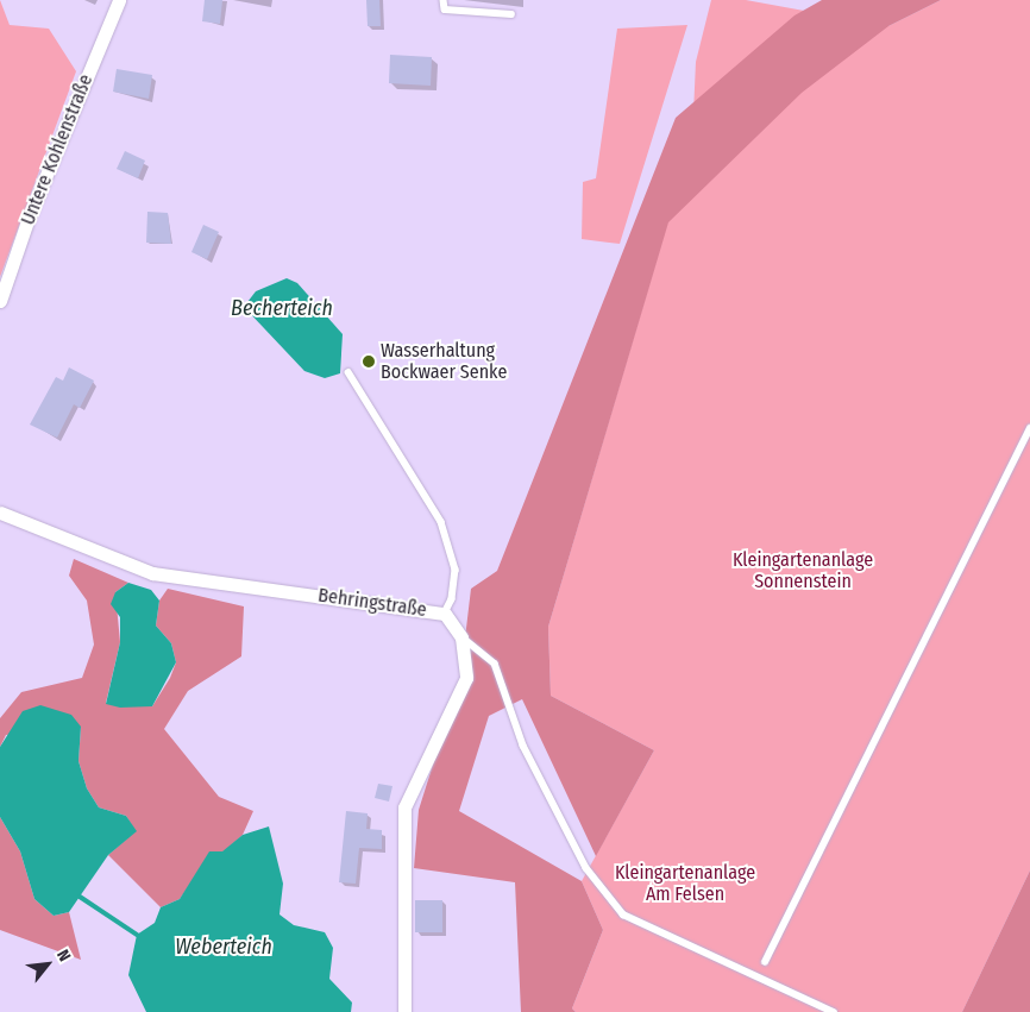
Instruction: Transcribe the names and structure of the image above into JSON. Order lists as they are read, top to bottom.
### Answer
{
  "streets": {
    "street": ["Untere Kohlenstraße", "Behringstraße"]
  },
  "water": ["Becherteich", "Weberteich"],
  "parks": ["Kleingartenanlage Sonnenstein", "Kleingartenanlage Am Felsen"],
  "places": ["Wasserhaltung Bockwaer Senke"],
  "north": "top right"
}
